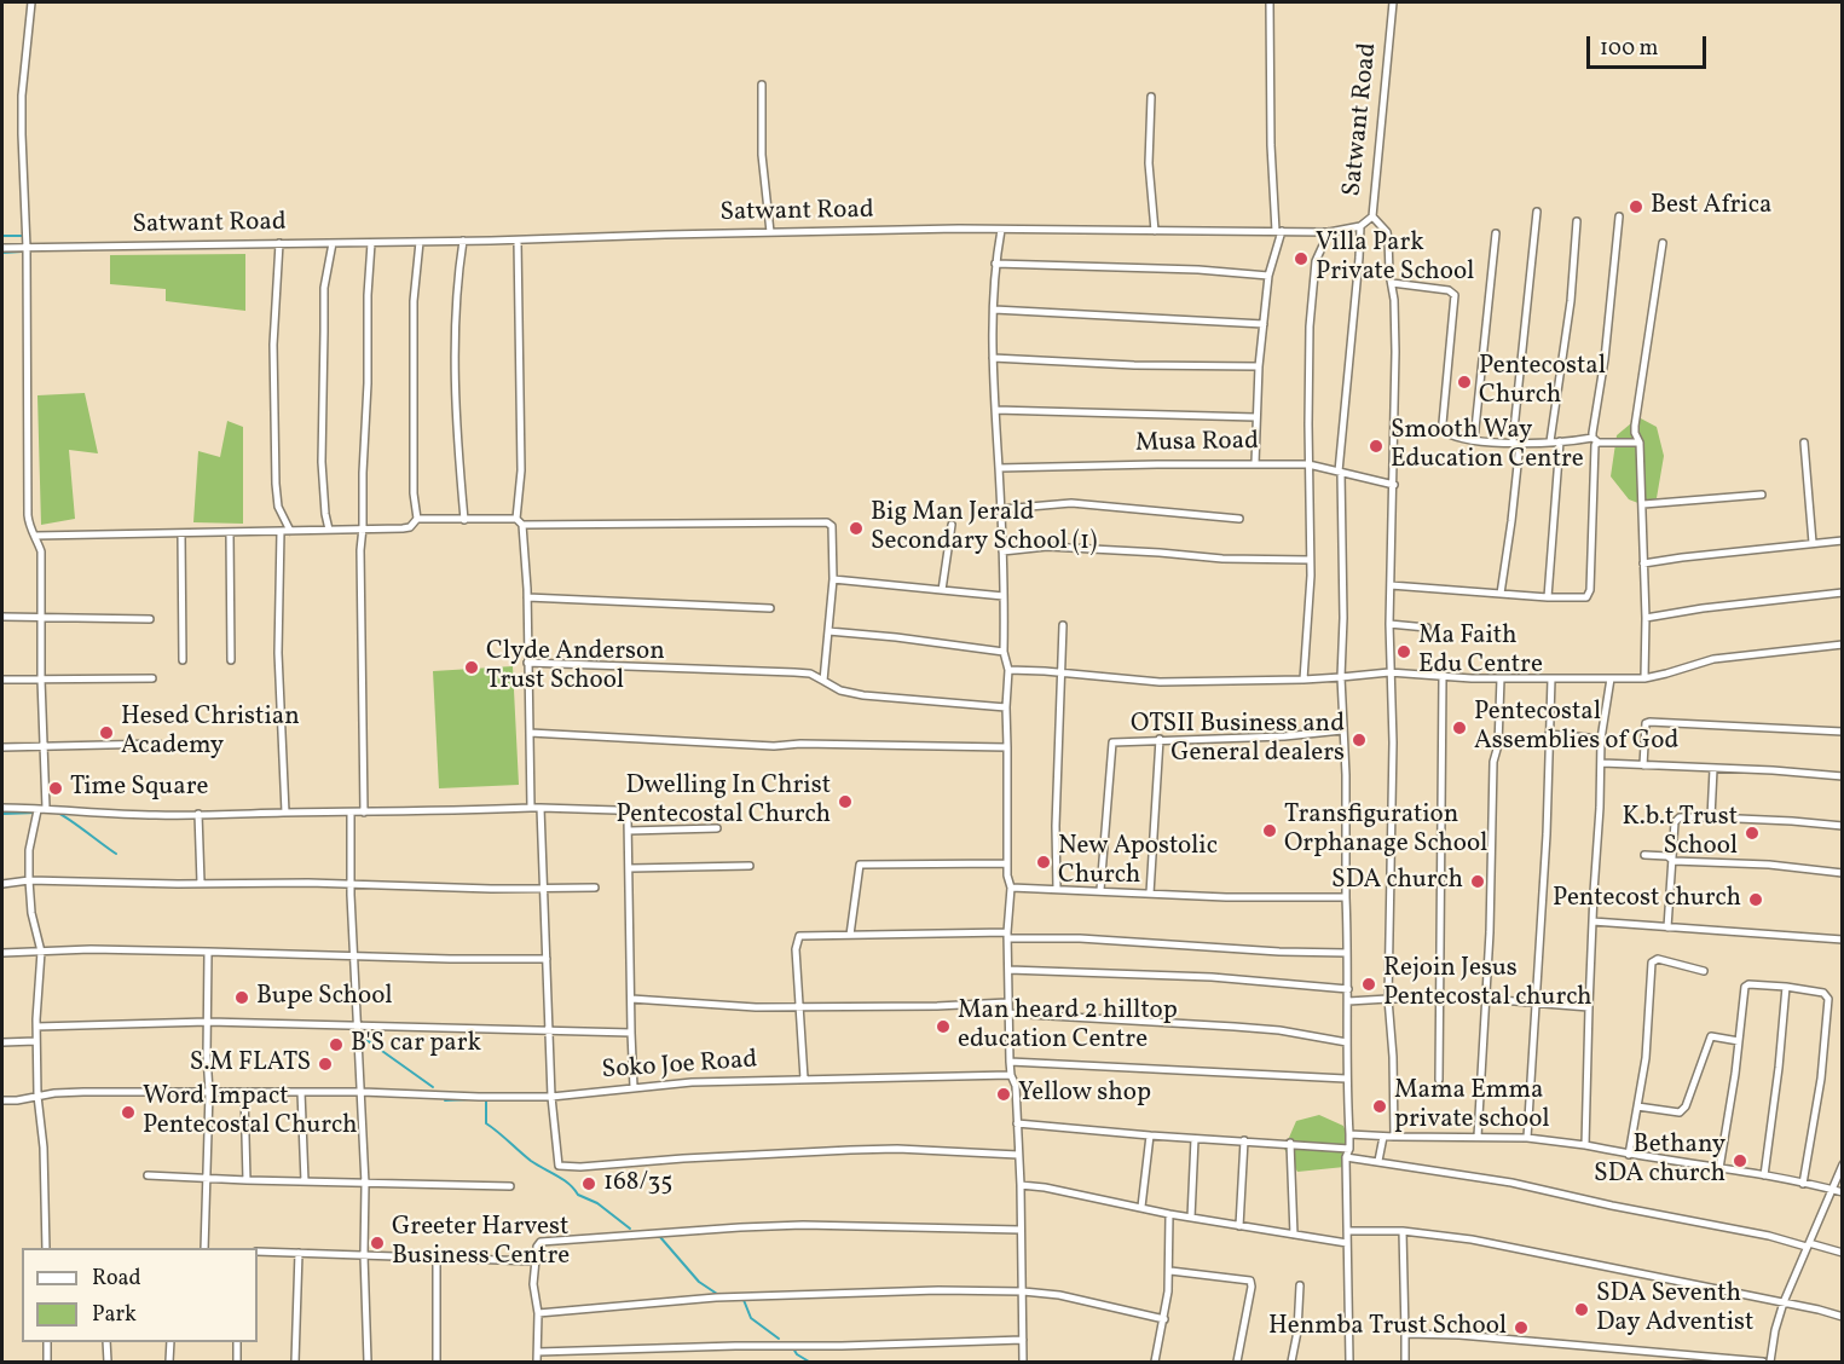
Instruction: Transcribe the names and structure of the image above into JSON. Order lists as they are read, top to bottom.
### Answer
{
  "streets": {
    "street": ["Satwant Road", "Musa Road", "Soko Joe Road"]
  },
  "places": [
    "Best Africa",
    "Villa Park Private School",
    "Pentecostal Church",
    "Smooth Way Education Centre",
    "Big Man Jerald Secondary School (1)",
    "Ma Faith Edu Centre",
    "Clyde Anderson Trust School",
    "Pentecostal Assemblies of God",
    "Hesed Christian Academy",
    "OTSII Business and General dealers",
    "Time Square",
    "Dwelling In Christ Pentecostal Church",
    "Transfiguration Orphanage School",
    "K.b.t Trust School",
    "New Apostolic Church",
    "SDA church",
    "Pentecost church",
    "Rejoin Jesus Pentecostal church",
    "Bupe School",
    "Man heard 2 hilltop education Centre",
    "B'S car park",
    "S.M FLATS",
    "Yellow shop",
    "Mama Emma private school",
    "Word Impact Pentecostal Church",
    "Bethany SDA church",
    "168/35",
    "Greeter Harvest Business Centre",
    "SDA Seventh Day Adventist",
    "Henmba Trust School"
  ],
  "legend": ["Road", "Park"],
  "scale_bar": "100 m"
}
